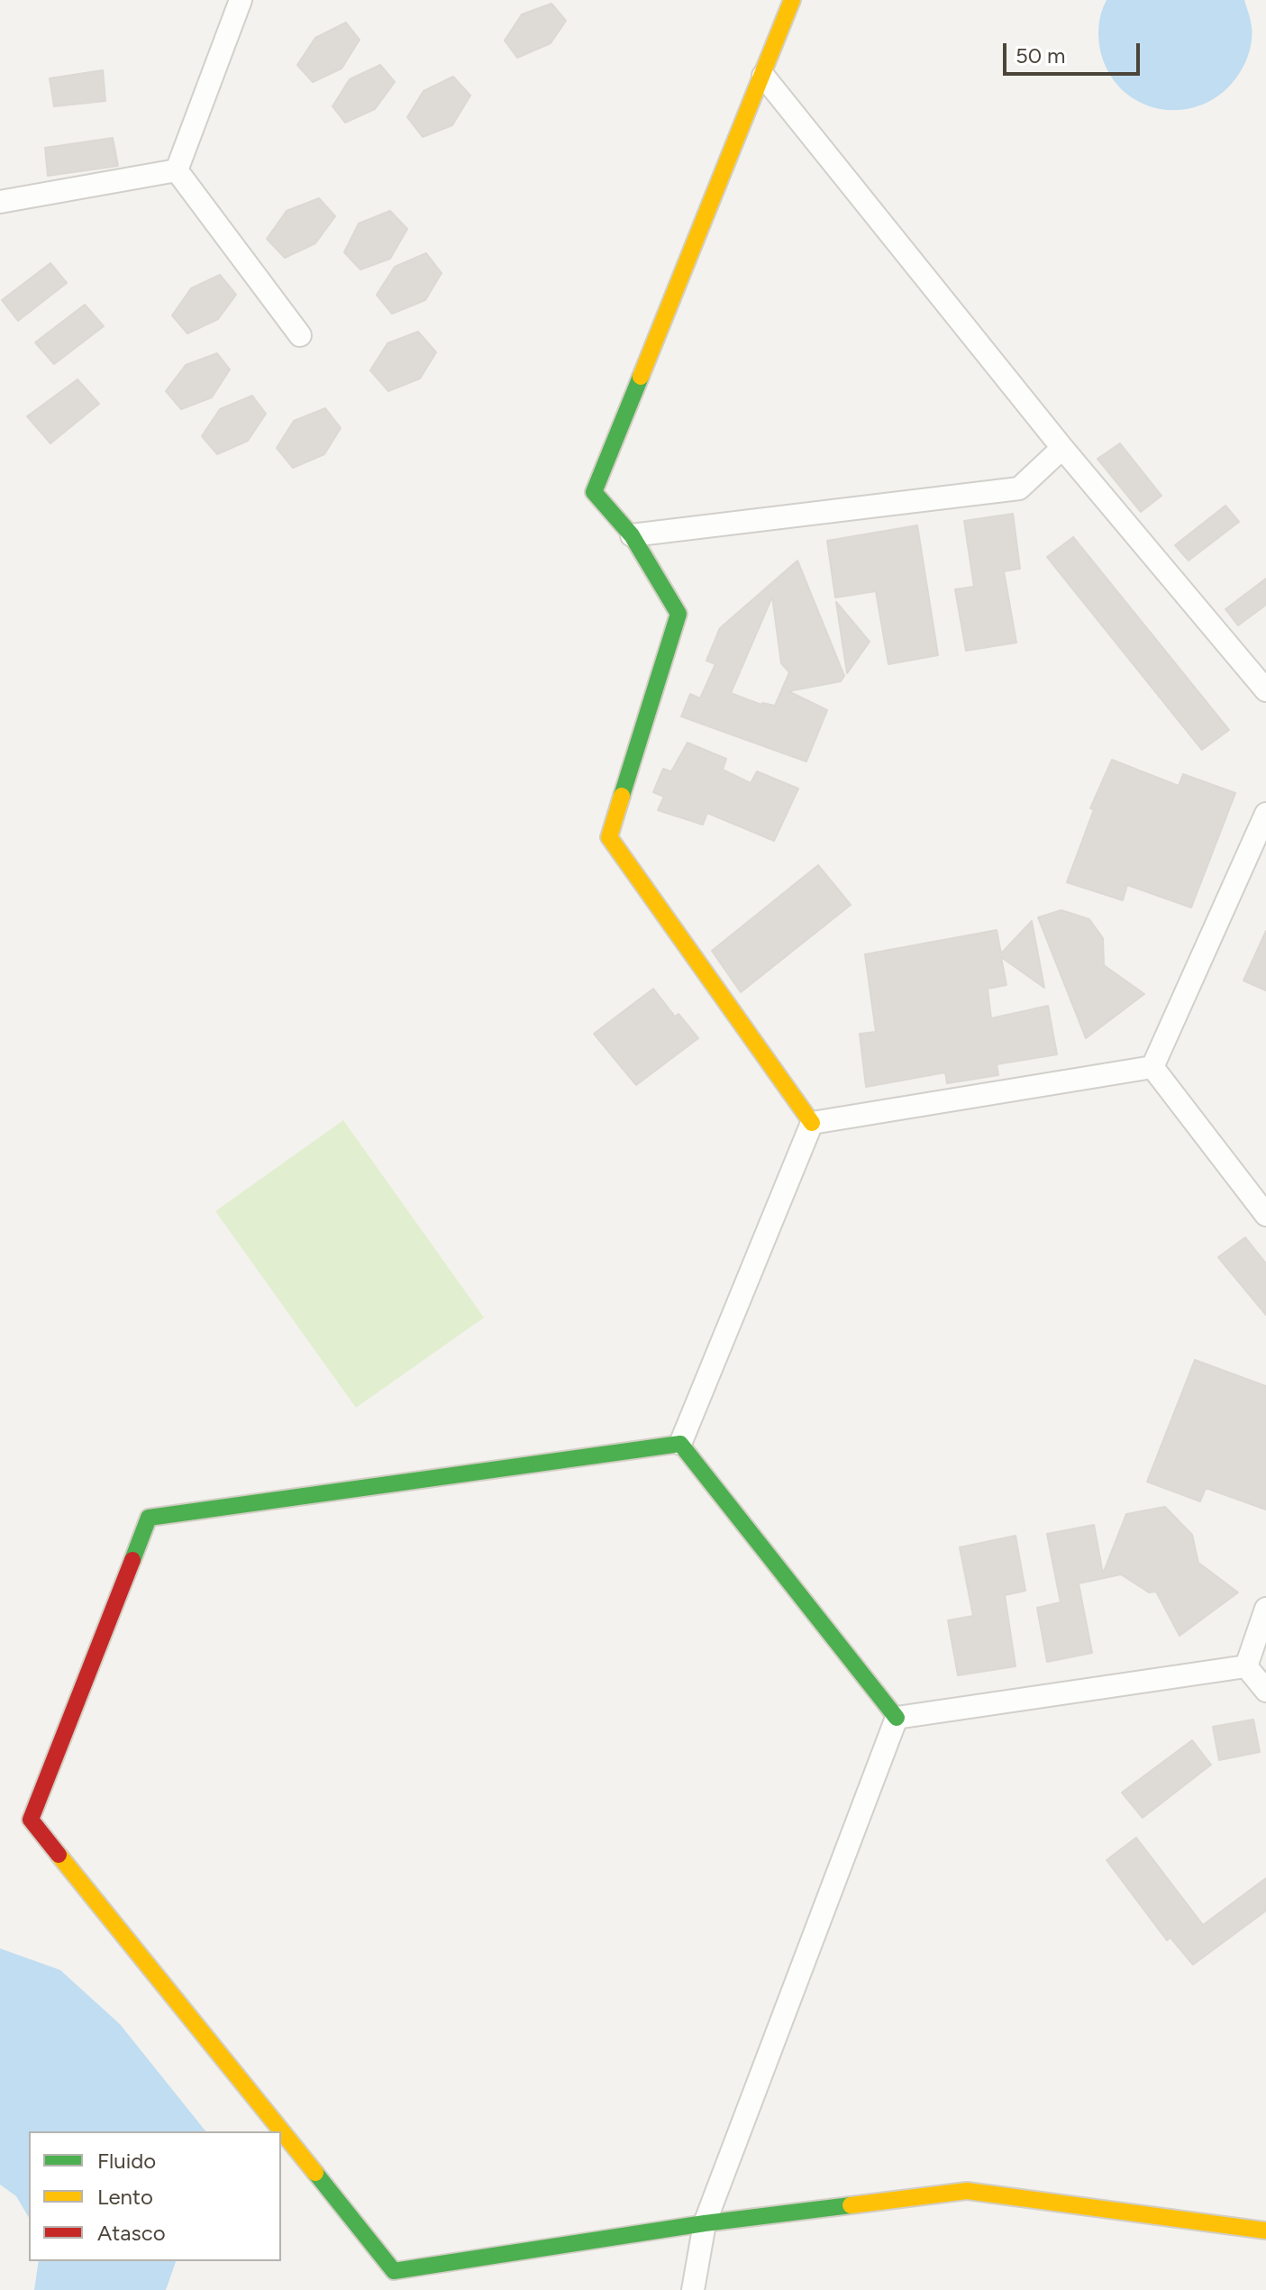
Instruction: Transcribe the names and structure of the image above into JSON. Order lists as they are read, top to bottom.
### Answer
{
  "legend": ["Fluido", "Lento", "Atasco"],
  "scale_bar": "50 m"
}
